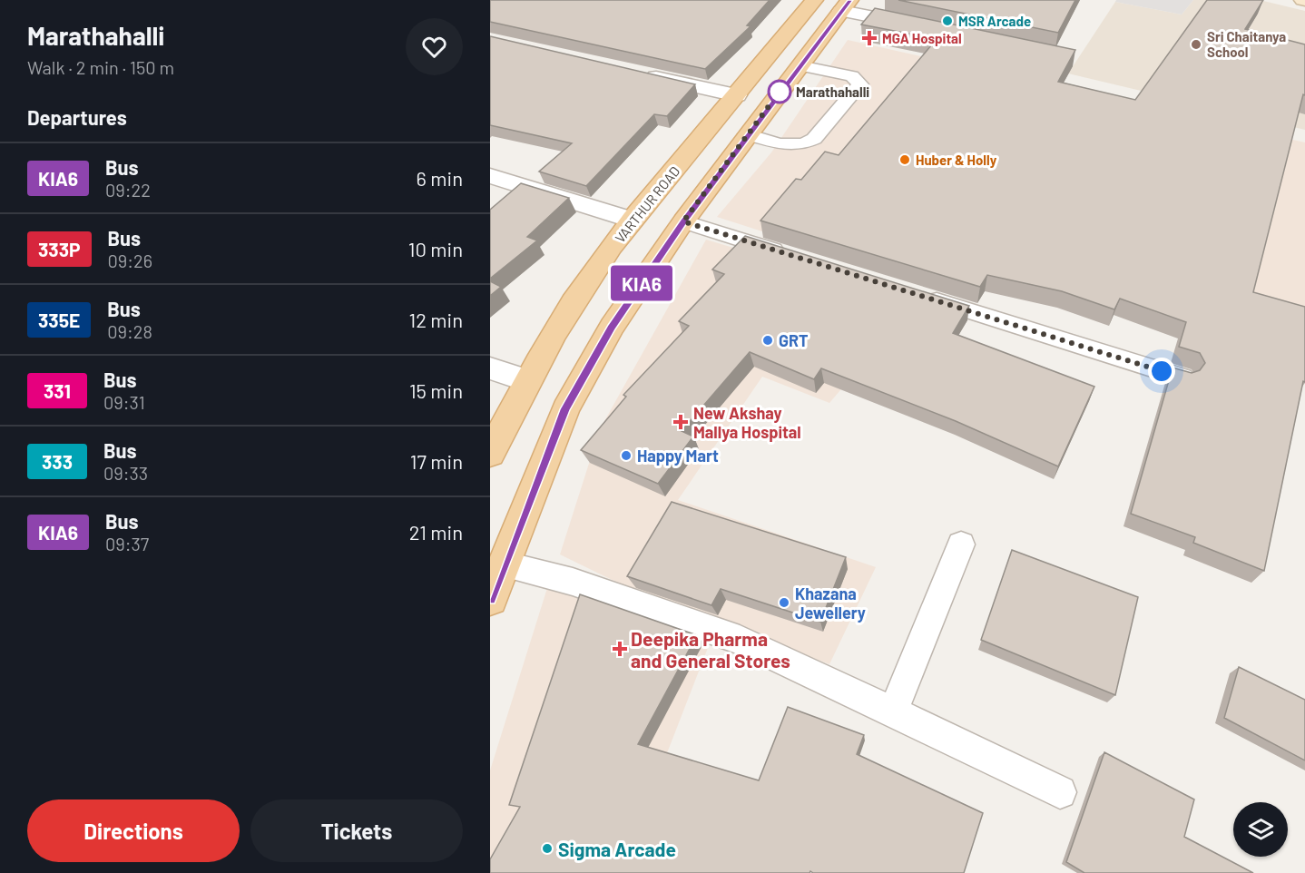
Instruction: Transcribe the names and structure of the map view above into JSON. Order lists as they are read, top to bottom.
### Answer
{
  "streets": {
    "main road": ["VARTHUR ROAD"]
  },
  "places": {
    "other": [
      "MSR Arcade",
      "Sri Chaitanya School",
      "Marathahalli",
      "Huber & Holly",
      "GRT",
      "Happy Mart",
      "Khazana Jewellery",
      "Sigma Arcade"
    ],
    "health": ["MGA Hospital", "New Akshay Mallya Hospital", "Deepika Pharma and General Stores"]
  },
  "lines": ["bus line KIA6"],
  "page": {
    "heading": [
      ["Marathahalli", "Walk · 2 min · 150 m"],
      "Departures"
    ],
    "on_map": "KIA6",
    "list": [
      {
        "mark": "KIA6",
        "name": "Bus",
        "note": "09:22",
        "value": "6 min"
      },
      {
        "mark": "333P",
        "name": "Bus",
        "note": "09:26",
        "value": "10 min"
      },
      {
        "mark": "335E",
        "name": "Bus",
        "note": "09:28",
        "value": "12 min"
      },
      {
        "mark": "331",
        "name": "Bus",
        "note": "09:31",
        "value": "15 min"
      },
      {
        "mark": "333",
        "name": "Bus",
        "note": "09:33",
        "value": "17 min"
      },
      {
        "mark": "KIA6",
        "name": "Bus",
        "note": "09:37",
        "value": "21 min"
      }
    ],
    "buttons": ["Directions", "Tickets"]
  }
}
